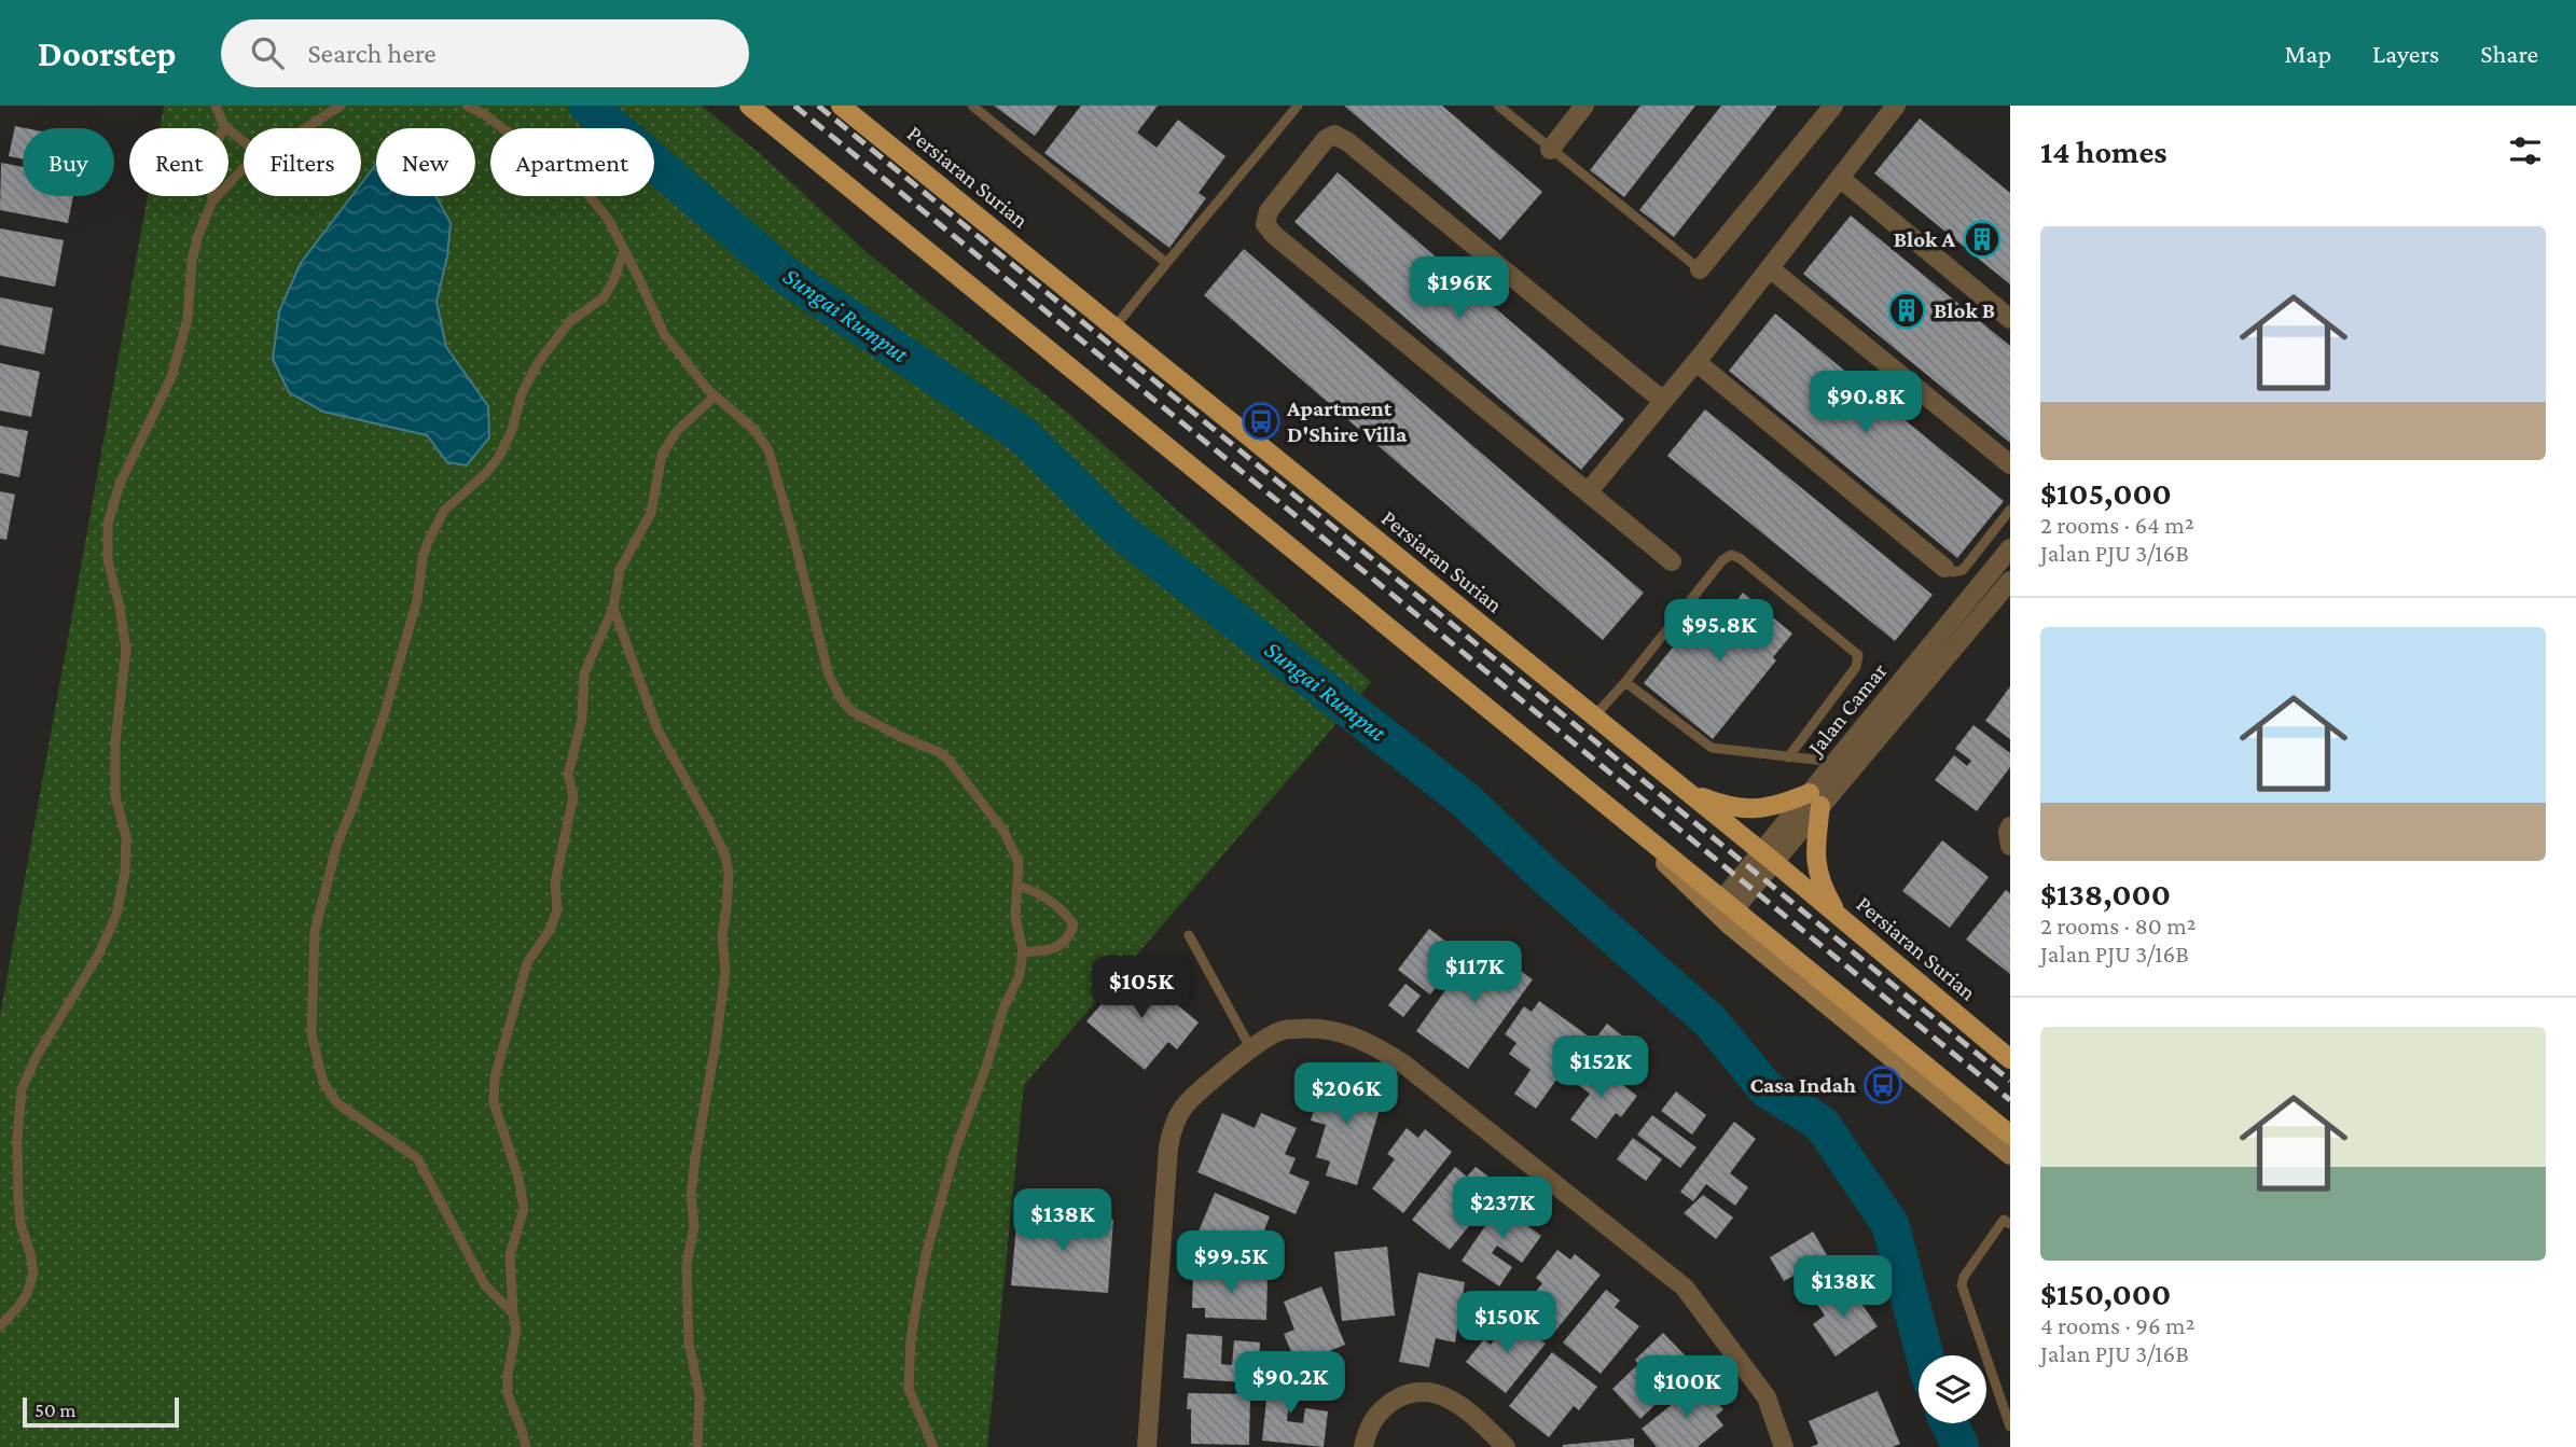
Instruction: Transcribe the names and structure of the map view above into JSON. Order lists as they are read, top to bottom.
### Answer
{
  "streets": {
    "main road": ["Persiaran Surian"],
    "street": ["Jalan Camar"]
  },
  "crossings": [
    ["Persiaran Surian", "Jalan Camar"]
  ],
  "water": ["Sungai Rumput"],
  "places": {
    "building": ["Blok A", "Blok B"],
    "bus stop": ["Apartment D'Shire Villa", "Casa Indah"]
  },
  "scale_bar": "50 m",
  "page": {
    "header": "Doorstep",
    "search": "Search here",
    "nav": ["Map", "Layers", "Share"],
    "heading": "14 homes",
    "chip": [
      "Buy",
      "Rent",
      "Filters",
      "New",
      "Apartment"
    ],
    "list": [
      {
        "name": "$105,000",
        "note": "2 rooms · 64 m² · Jalan PJU 3/16B"
      },
      {
        "name": "$138,000",
        "note": "2 rooms · 80 m² · Jalan PJU 3/16B"
      },
      {
        "name": "$150,000",
        "note": "4 rooms · 96 m² · Jalan PJU 3/16B"
      }
    ],
    "price": [
      "$196K",
      "$90.8K",
      "$95.8K",
      "$117K",
      "$105K",
      "$152K",
      "$206K",
      "$237K",
      "$138K",
      "$99.5K",
      "$138K",
      "$150K",
      "$90.2K",
      "$100K"
    ],
    "scale": "50 m"
  }
}
